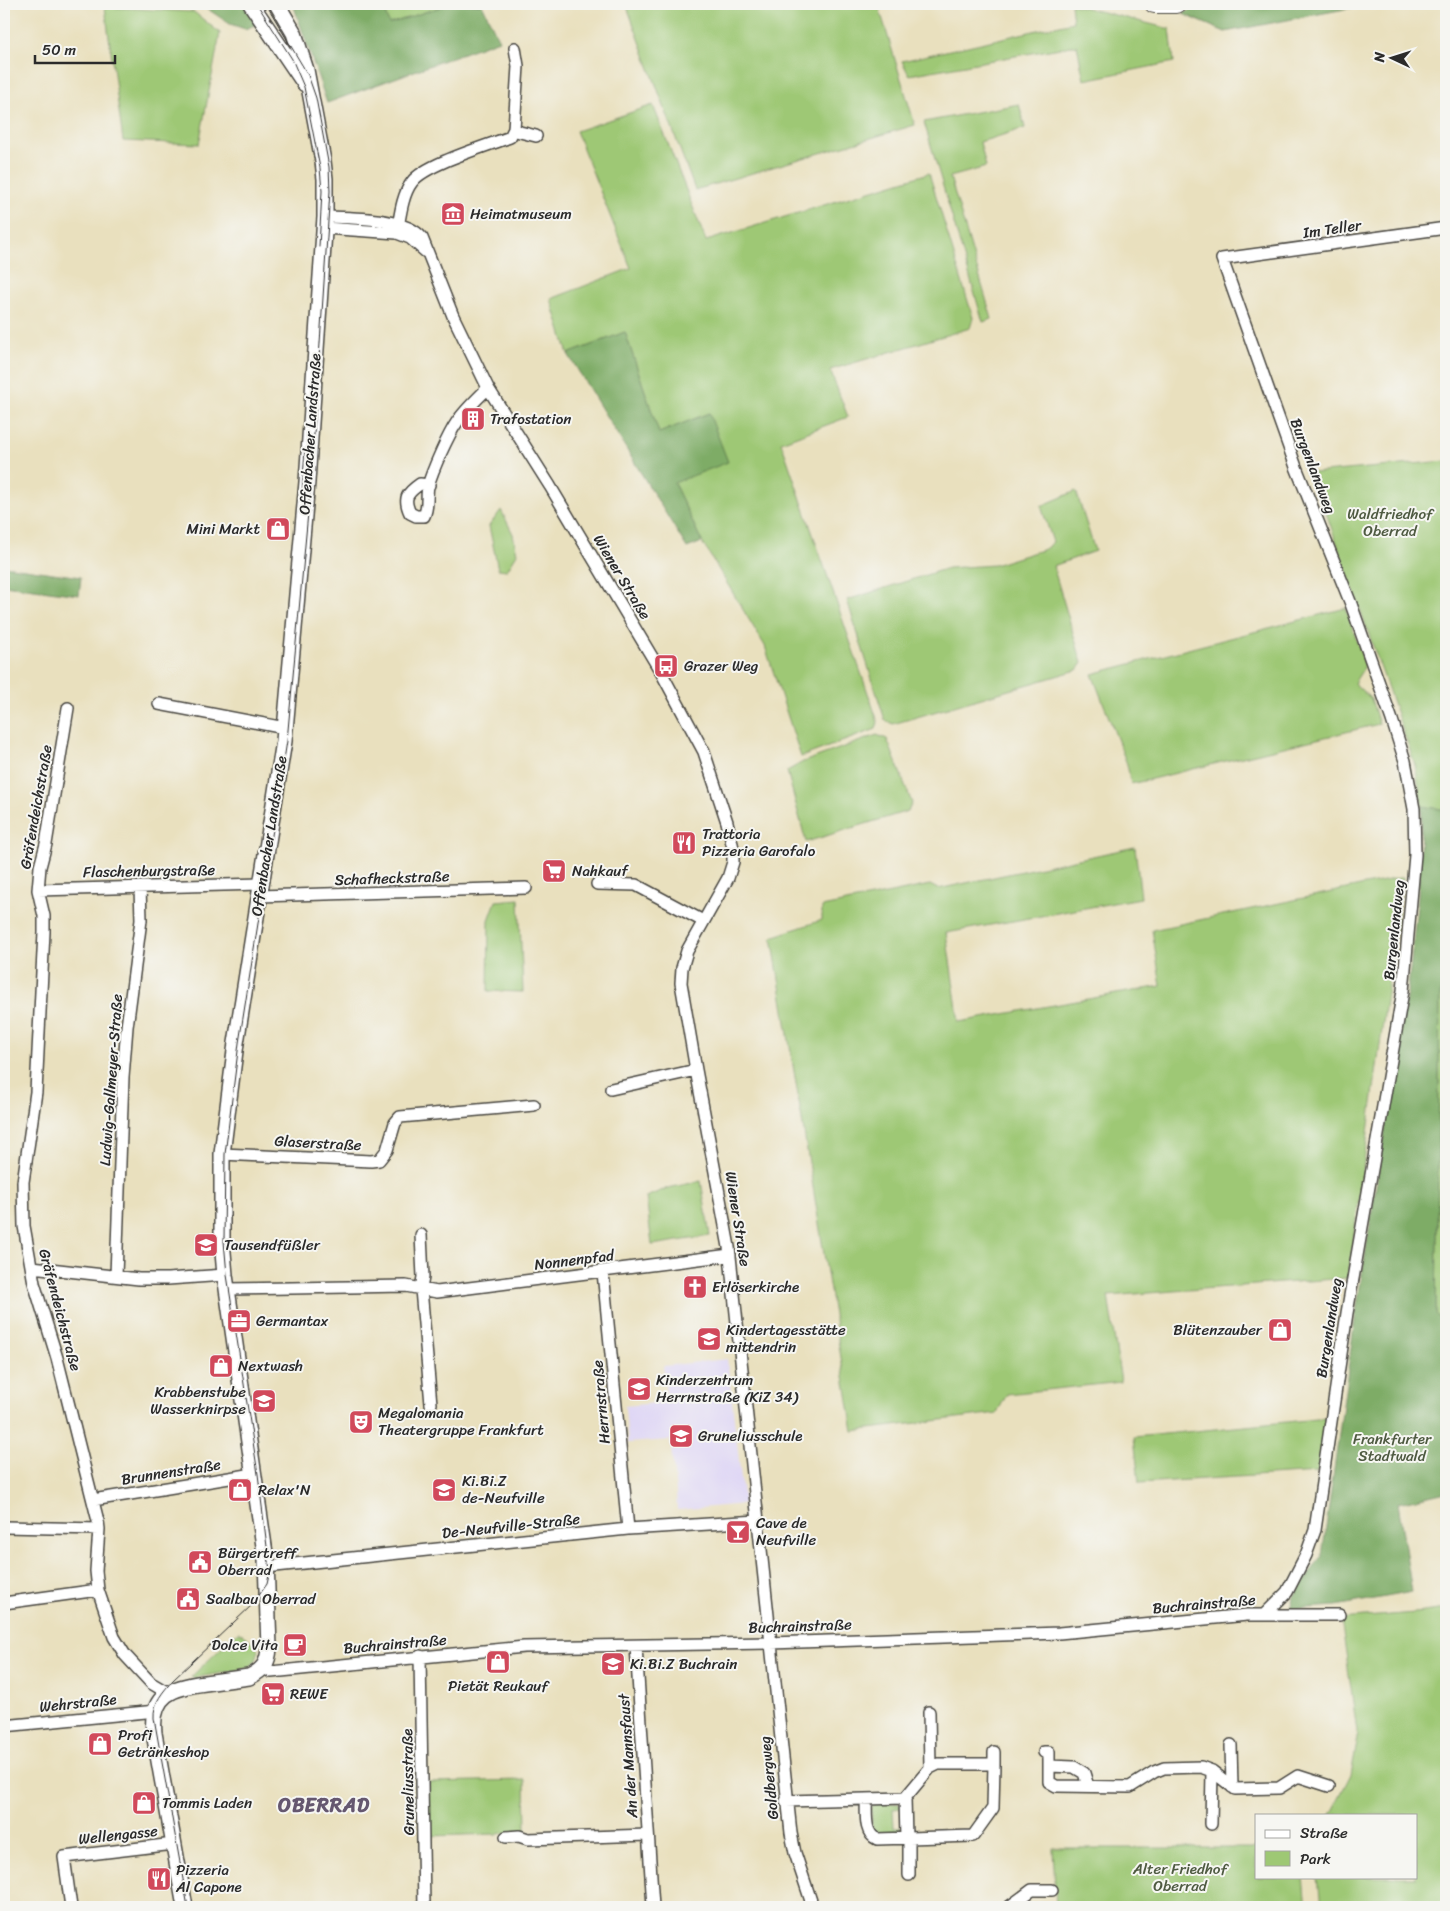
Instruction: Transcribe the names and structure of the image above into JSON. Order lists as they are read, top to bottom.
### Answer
{
  "streets": {
    "main road": ["Offenbacher Landstraße"],
    "street": [
      "Im Teller",
      "Burgenlandweg",
      "Wiener Straße",
      "Gräfendeichstraße",
      "Flaschenburgstraße",
      "Schafheckstraße",
      "Ludwig-Gallmeyer-Straße",
      "Glaserstraße",
      "Nonnenpfad",
      "Herrnstraße",
      "Brunnenstraße",
      "De-Neufville-Straße",
      "Buchrainstraße",
      "Wehrstraße",
      "An der Mannsfaust",
      "Goldbergweg",
      "Gruneliusstraße",
      "Wellengasse"
    ]
  },
  "crossings": [
    ["Im Teller", "Burgenlandweg"],
    ["Offenbacher Landstraße", "Wiener Straße"],
    ["Offenbacher Landstraße", "Flaschenburgstraße"],
    ["Offenbacher Landstraße", "Schafheckstraße"],
    ["Offenbacher Landstraße", "Glaserstraße"],
    ["Offenbacher Landstraße", "Nonnenpfad"],
    ["Offenbacher Landstraße", "Brunnenstraße"],
    ["Offenbacher Landstraße", "De-Neufville-Straße"],
    ["Offenbacher Landstraße", "Buchrainstraße"],
    ["Burgenlandweg", "Buchrainstraße"],
    ["Wiener Straße", "Nonnenpfad"],
    ["Wiener Straße", "De-Neufville-Straße"],
    ["Wiener Straße", "Buchrainstraße"],
    ["Wiener Straße", "Goldbergweg"],
    ["Gräfendeichstraße", "Flaschenburgstraße"],
    ["Gräfendeichstraße", "Nonnenpfad"],
    ["Gräfendeichstraße", "Brunnenstraße"],
    ["Flaschenburgstraße", "Schafheckstraße"],
    ["Flaschenburgstraße", "Ludwig-Gallmeyer-Straße"],
    ["Ludwig-Gallmeyer-Straße", "Nonnenpfad"],
    ["Nonnenpfad", "Herrnstraße"],
    ["Herrnstraße", "De-Neufville-Straße"],
    ["Buchrainstraße", "An der Mannsfaust"],
    ["Buchrainstraße", "Goldbergweg"],
    ["Buchrainstraße", "Gruneliusstraße"]
  ],
  "districts": ["OBERRAD"],
  "parks": ["Waldfriedhof Oberrad", "Frankfurter Stadtwald", "Alter Friedhof Oberrad"],
  "places": {
    "museum": ["Heimatmuseum"],
    "building": ["Trafostation"],
    "shop": [
      "Mini Markt",
      "Blütenzauber",
      "Nextwash",
      "Relax'N",
      "Pietät Reukauf",
      "Profi Getränkeshop",
      "Tommis Laden"
    ],
    "bus stop": ["Grazer Weg"],
    "restaurant": ["Trattoria Pizzeria Garofalo", "Pizzeria Al Capone"],
    "supermarket": ["Nahkauf", "REWE"],
    "school or university": [
      "Tausendfüßler",
      "Kindertagesstätte mittendrin",
      "Kinderzentrum Herrnstraße (KiZ 34)",
      "Krabbenstube Wasserknirpse",
      "Gruneliusschule",
      "Ki.Bi.Z de-Neufville",
      "Ki.Bi.Z Buchrain"
    ],
    "church": ["Erlöserkirche"],
    "office": ["Germantax"],
    "theatre": ["Megalomania Theatergruppe Frankfurt"],
    "bar": ["Cave de Neufville"],
    "public building": ["Bürgertreff Oberrad", "Saalbau Oberrad"],
    "cafe": ["Dolce Vita"]
  },
  "legend": ["Straße", "Park"],
  "scale_bar": "50 m",
  "north": "left"
}
